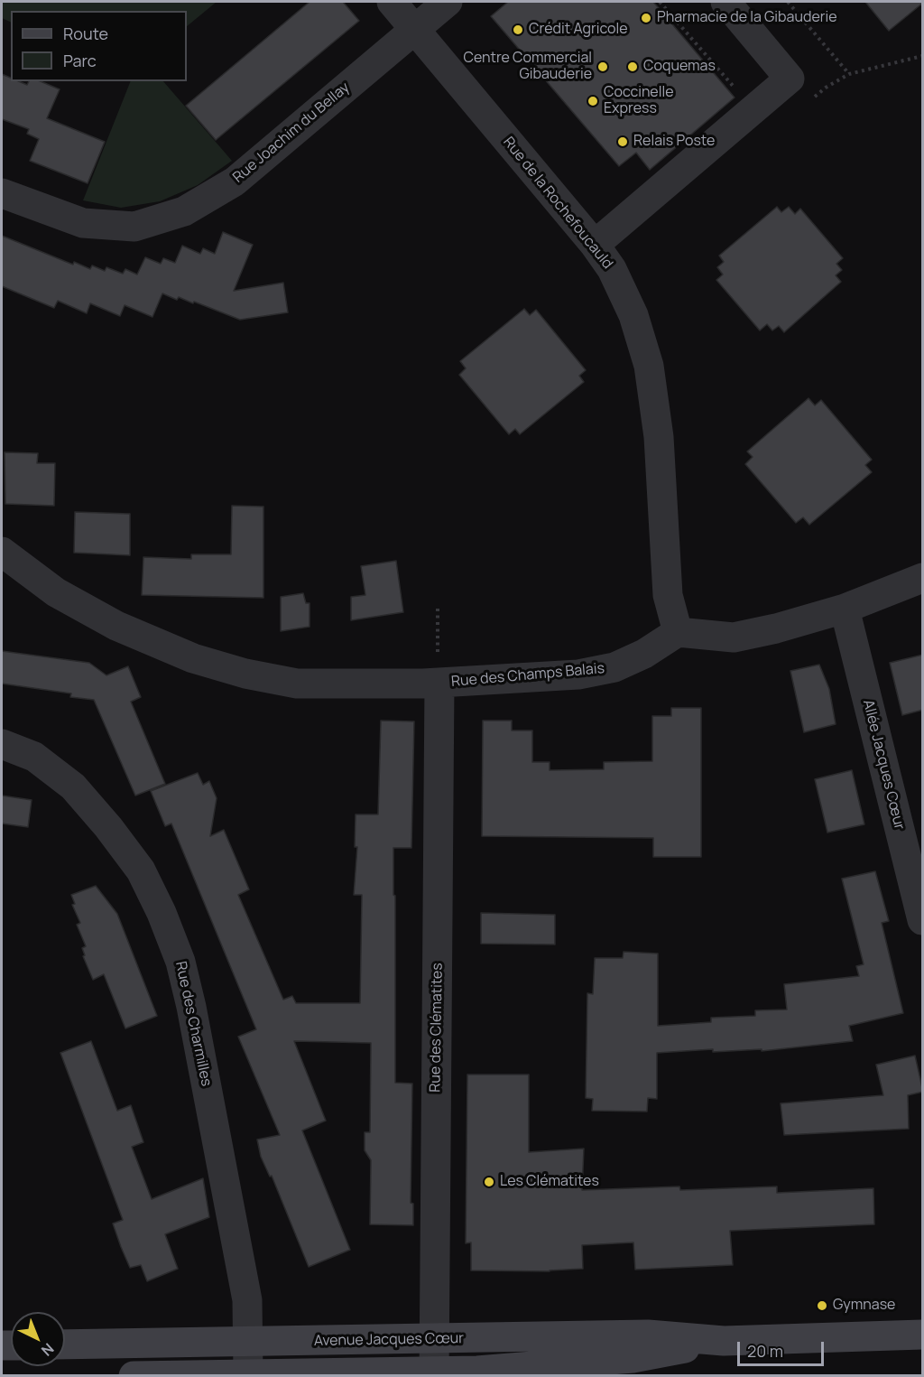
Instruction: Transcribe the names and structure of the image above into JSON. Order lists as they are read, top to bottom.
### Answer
{
  "streets": {
    "main road": ["Avenue Jacques Cœur"],
    "street": [
      "Rue Joachim du Bellay",
      "Rue de la Rochefoucauld",
      "Rue des Champs Balais",
      "Allée Jacques Cœur",
      "Rue des Charmilles",
      "Rue des Clématites"
    ]
  },
  "crossings": [
    ["Rue Joachim du Bellay", "Rue de la Rochefoucauld"],
    ["Rue de la Rochefoucauld", "Rue des Champs Balais"],
    ["Rue des Champs Balais", "Rue des Clématites"],
    ["Rue des Charmilles", "Avenue Jacques Cœur"],
    ["Rue des Clématites", "Avenue Jacques Cœur"]
  ],
  "places": [
    "Pharmacie de la Gibauderie",
    "Crédit Agricole",
    "Centre Commercial Gibauderie",
    "Coquemas",
    "Coccinelle Express",
    "Relais Poste",
    "Les Clématites",
    "Gymnase"
  ],
  "legend": ["Route", "Parc"],
  "scale_bar": "20 m",
  "north": "bottom right"
}
